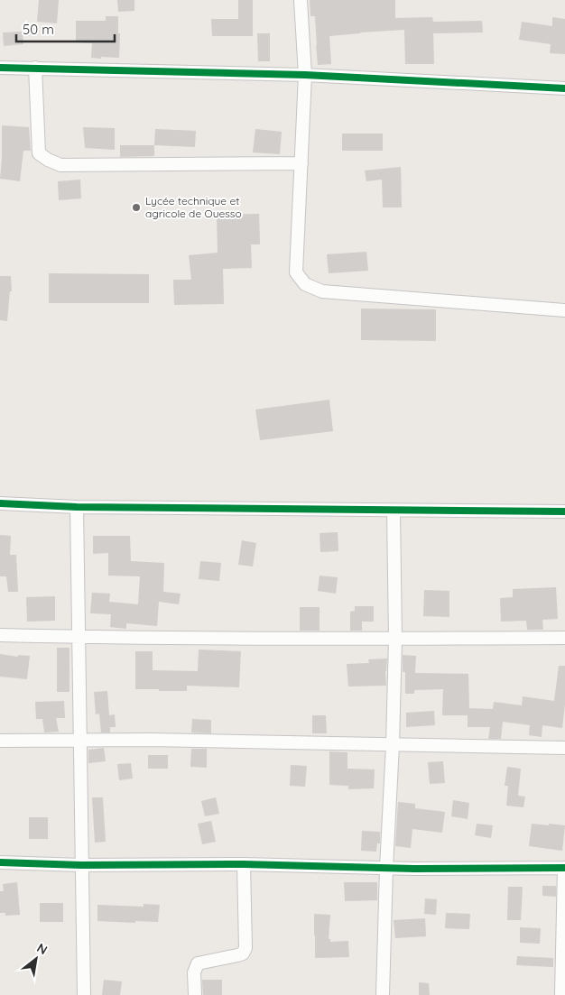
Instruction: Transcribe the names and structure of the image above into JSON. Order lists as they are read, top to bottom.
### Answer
{
  "places": ["Lycée technique et agricole de Ouesso"],
  "scale_bar": "50 m",
  "north": "top right"
}
